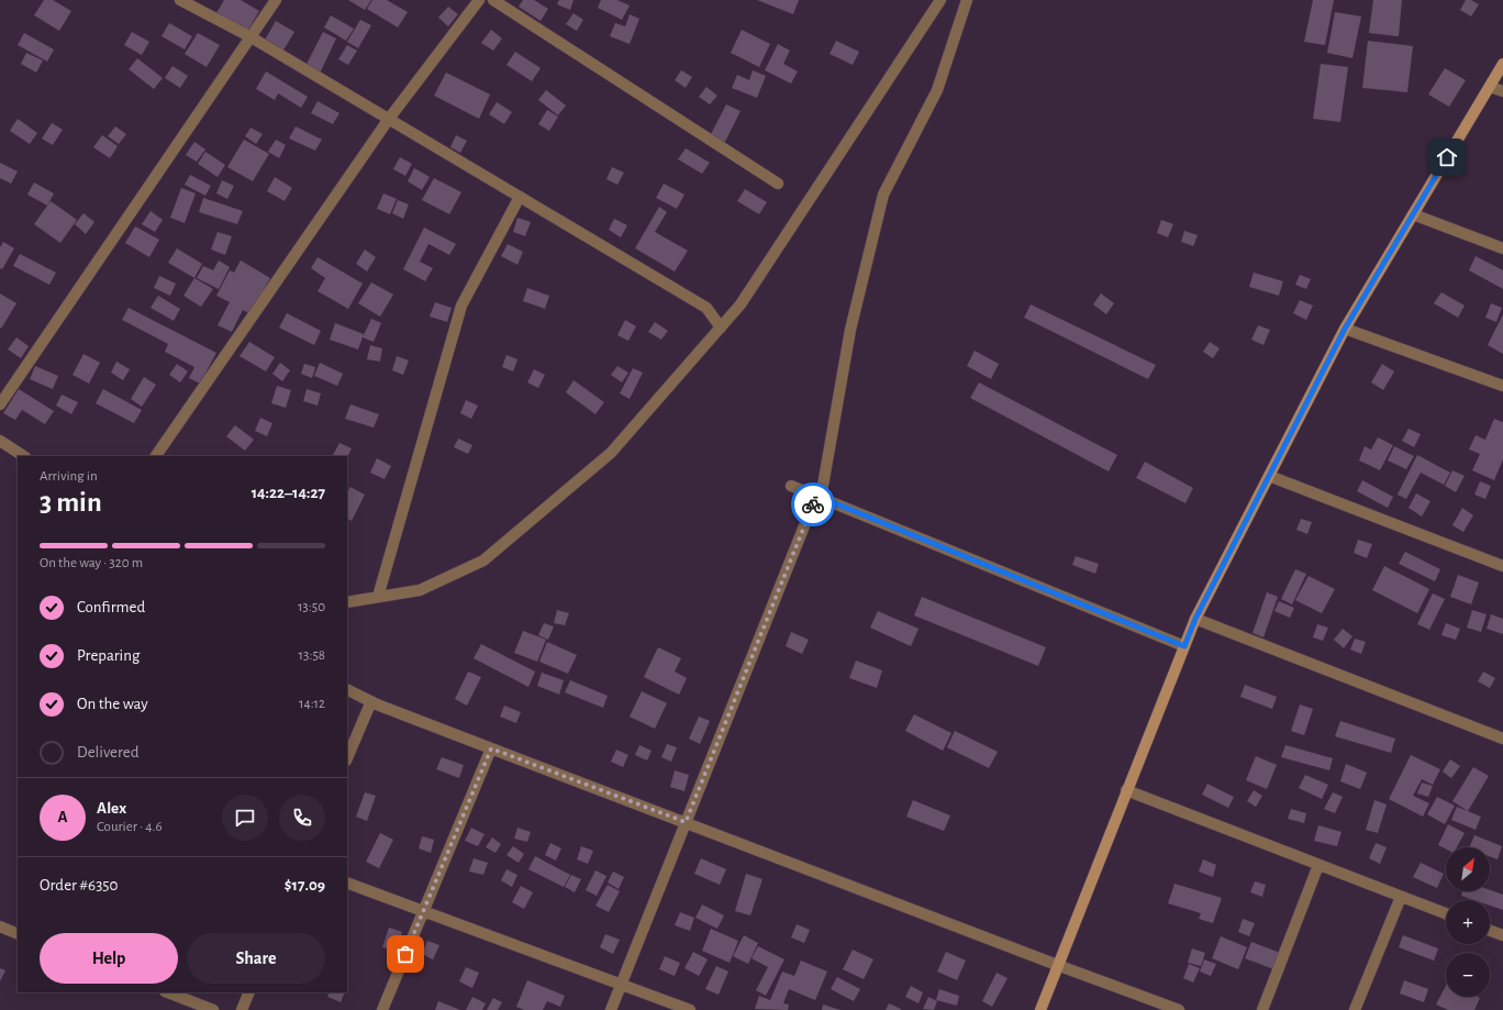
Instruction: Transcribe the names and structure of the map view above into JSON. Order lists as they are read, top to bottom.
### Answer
{
  "north": "top right",
  "page": {
    "heading": ["3 min", "Arriving in", "14:22–14:27"],
    "panel": [
      "Alex",
      "Courier · 4.6",
      "Order #6350",
      "$17.09"
    ],
    "bar": "On the way · 320 m",
    "list": [
      ["Confirmed", "13:50"],
      ["Preparing", "13:58"],
      ["On the way", "14:12"],
      "Delivered"
    ],
    "round": "A",
    "map_buttons": ["+", "−"],
    "buttons": ["Help", "Share"]
  }
}
